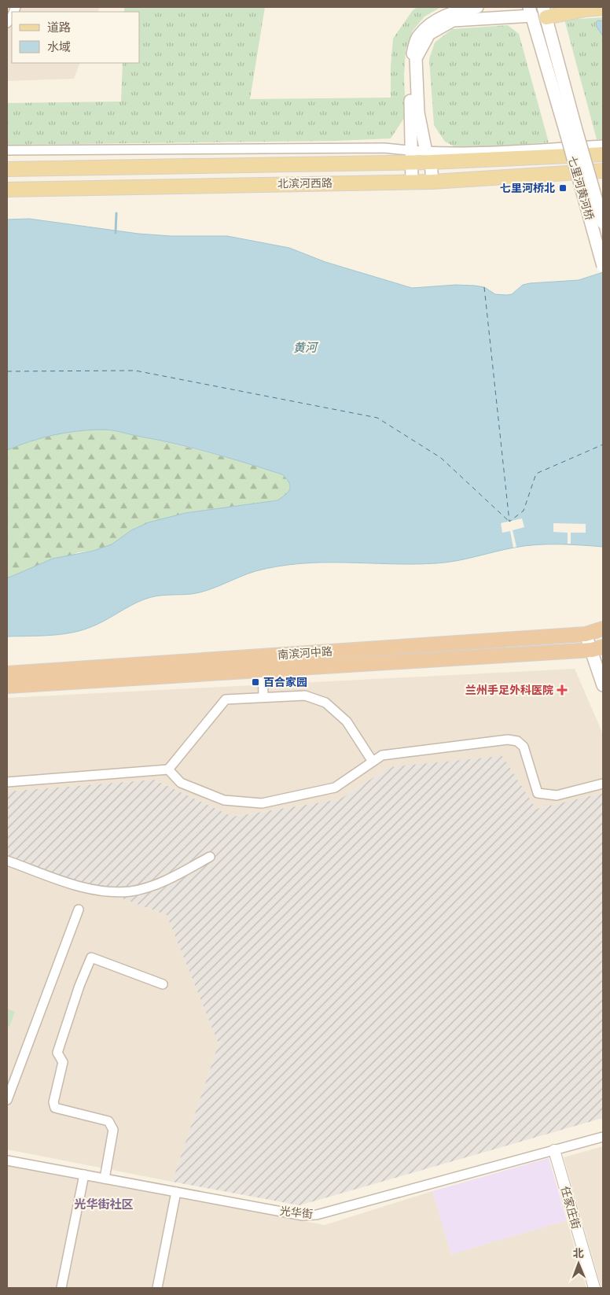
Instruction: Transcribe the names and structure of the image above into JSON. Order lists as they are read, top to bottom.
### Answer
{
  "streets": {
    "highway": ["南滨河中路"],
    "main road": ["北滨河西路", "七里河黄河桥"],
    "street": ["任家庄街", "光华街"]
  },
  "crossings": [
    ["任家庄街", "光华街"]
  ],
  "districts": ["光华街社区"],
  "water": ["黄河"],
  "places": {
    "transit": ["七里河桥北", "百合家园"],
    "health": ["兰州手足外科医院"]
  },
  "legend": ["道路", "水域"],
  "north": "top"
}
